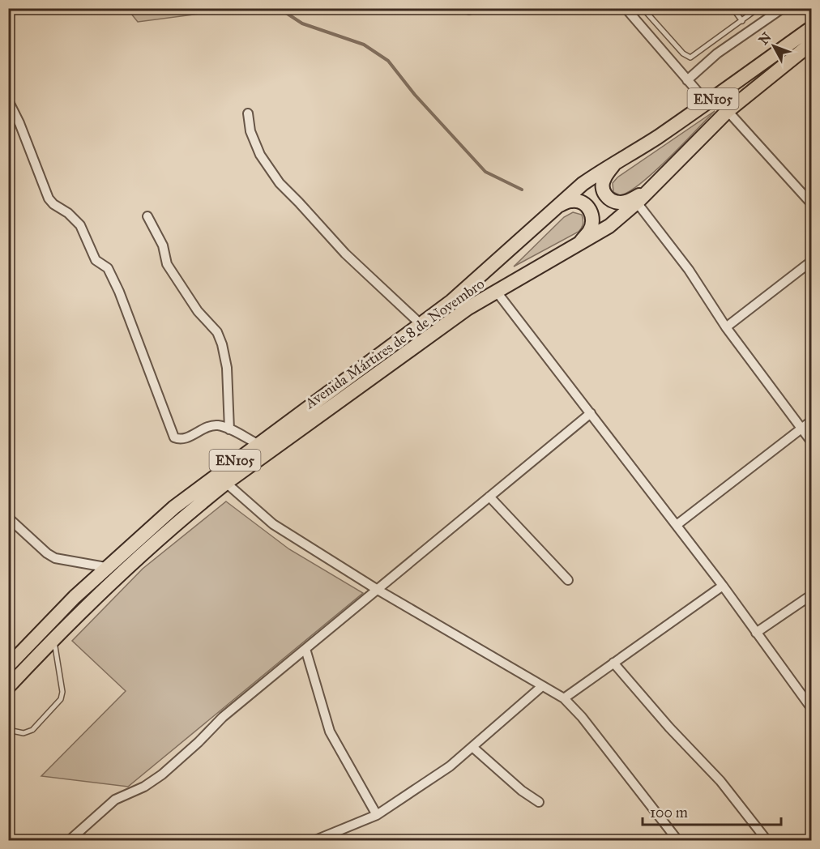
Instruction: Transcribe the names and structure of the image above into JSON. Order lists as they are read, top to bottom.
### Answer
{
  "streets": {
    "main road": ["EN105", "Avenida Mártires de 8 de Novembro"]
  },
  "scale_bar": "100 m",
  "north": "top left"
}
